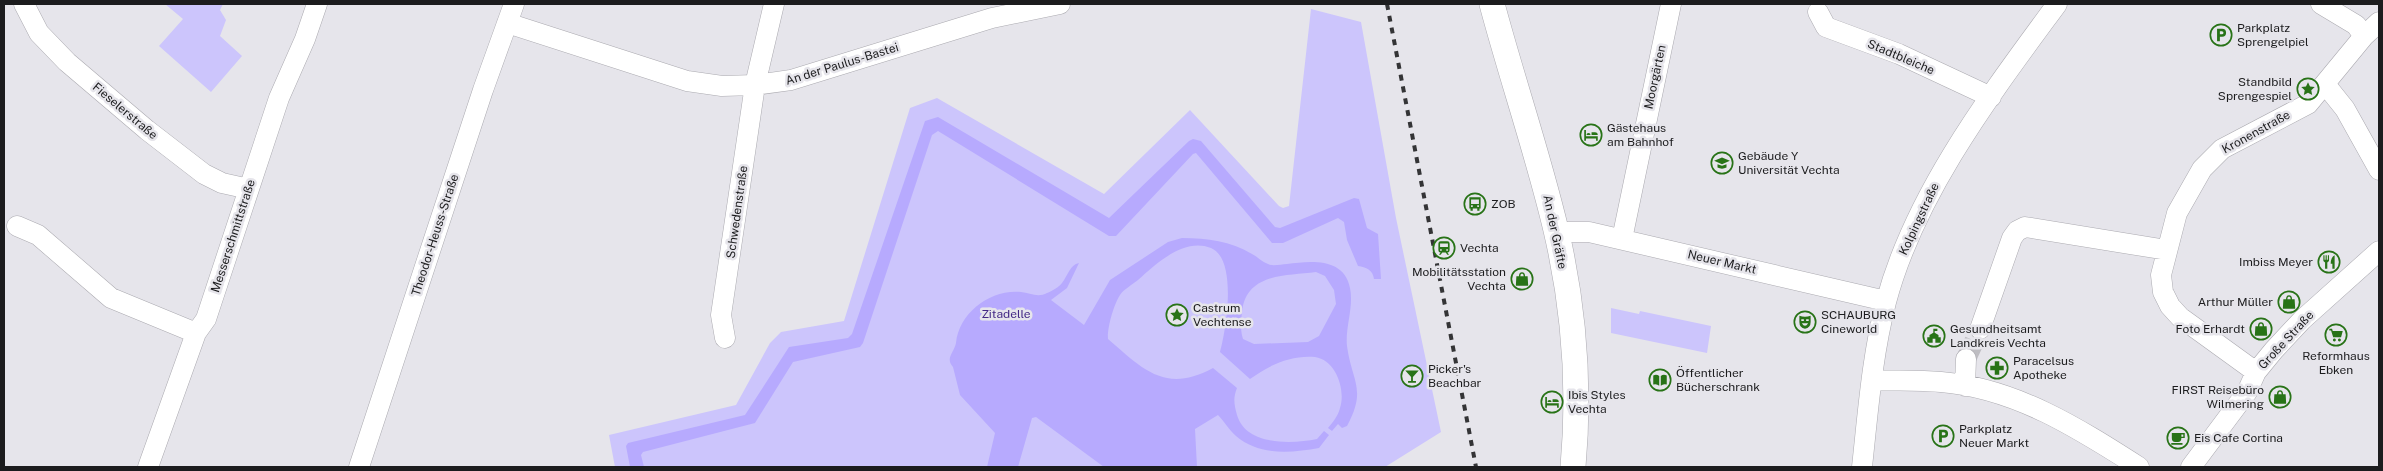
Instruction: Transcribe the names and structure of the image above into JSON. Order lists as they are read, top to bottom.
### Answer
{
  "streets": {
    "main road": ["An der Gräfte"],
    "street": [
      "Stadtbleiche",
      "An der Paulus-Bastei",
      "Moorgärten",
      "Fieselerstraße",
      "Kronenstraße",
      "Schwedenstraße",
      "Kolpingstraße",
      "Theodor-Heuss-Straße",
      "Messerschmittstraße",
      "Neuer Markt",
      "Große Straße"
    ]
  },
  "crossings": [
    ["Stadtbleiche", "Kolpingstraße"],
    ["An der Paulus-Bastei", "Schwedenstraße"],
    ["An der Paulus-Bastei", "Theodor-Heuss-Straße"],
    ["Moorgärten", "Neuer Markt"],
    ["Fieselerstraße", "Messerschmittstraße"],
    ["Kronenstraße", "Große Straße"],
    ["Kolpingstraße", "Neuer Markt"],
    ["An der Gräfte", "Neuer Markt"]
  ],
  "parks": ["Zitadelle"],
  "places": {
    "parking": ["Parkplatz Sprengelpiel", "Parkplatz Neuer Markt"],
    "place": ["Standbild Sprengespiel", "Castrum Vechtense"],
    "hotel": ["Gästehaus am Bahnhof", "Ibis Styles Vechta"],
    "school or university": ["Gebäude Y Universität Vechta"],
    "bus stop": ["ZOB"],
    "station": ["Vechta"],
    "restaurant": ["Imbiss Meyer"],
    "shop": [
      "Mobilitätsstation Vechta",
      "Arthur Müller",
      "Foto Erhardt",
      "FIRST Reisebüro Wilmering"
    ],
    "theatre": ["SCHAUBURG Cineworld"],
    "supermarket": ["Reformhaus Ebken"],
    "public building": ["Gesundheitsamt Landkreis Vechta"],
    "pharmacy": ["Paracelsus Apotheke"],
    "bar": ["Picker's Beachbar"],
    "library": ["Öffentlicher Bücherschrank"],
    "cafe": ["Eis Cafe Cortina"]
  }
}
